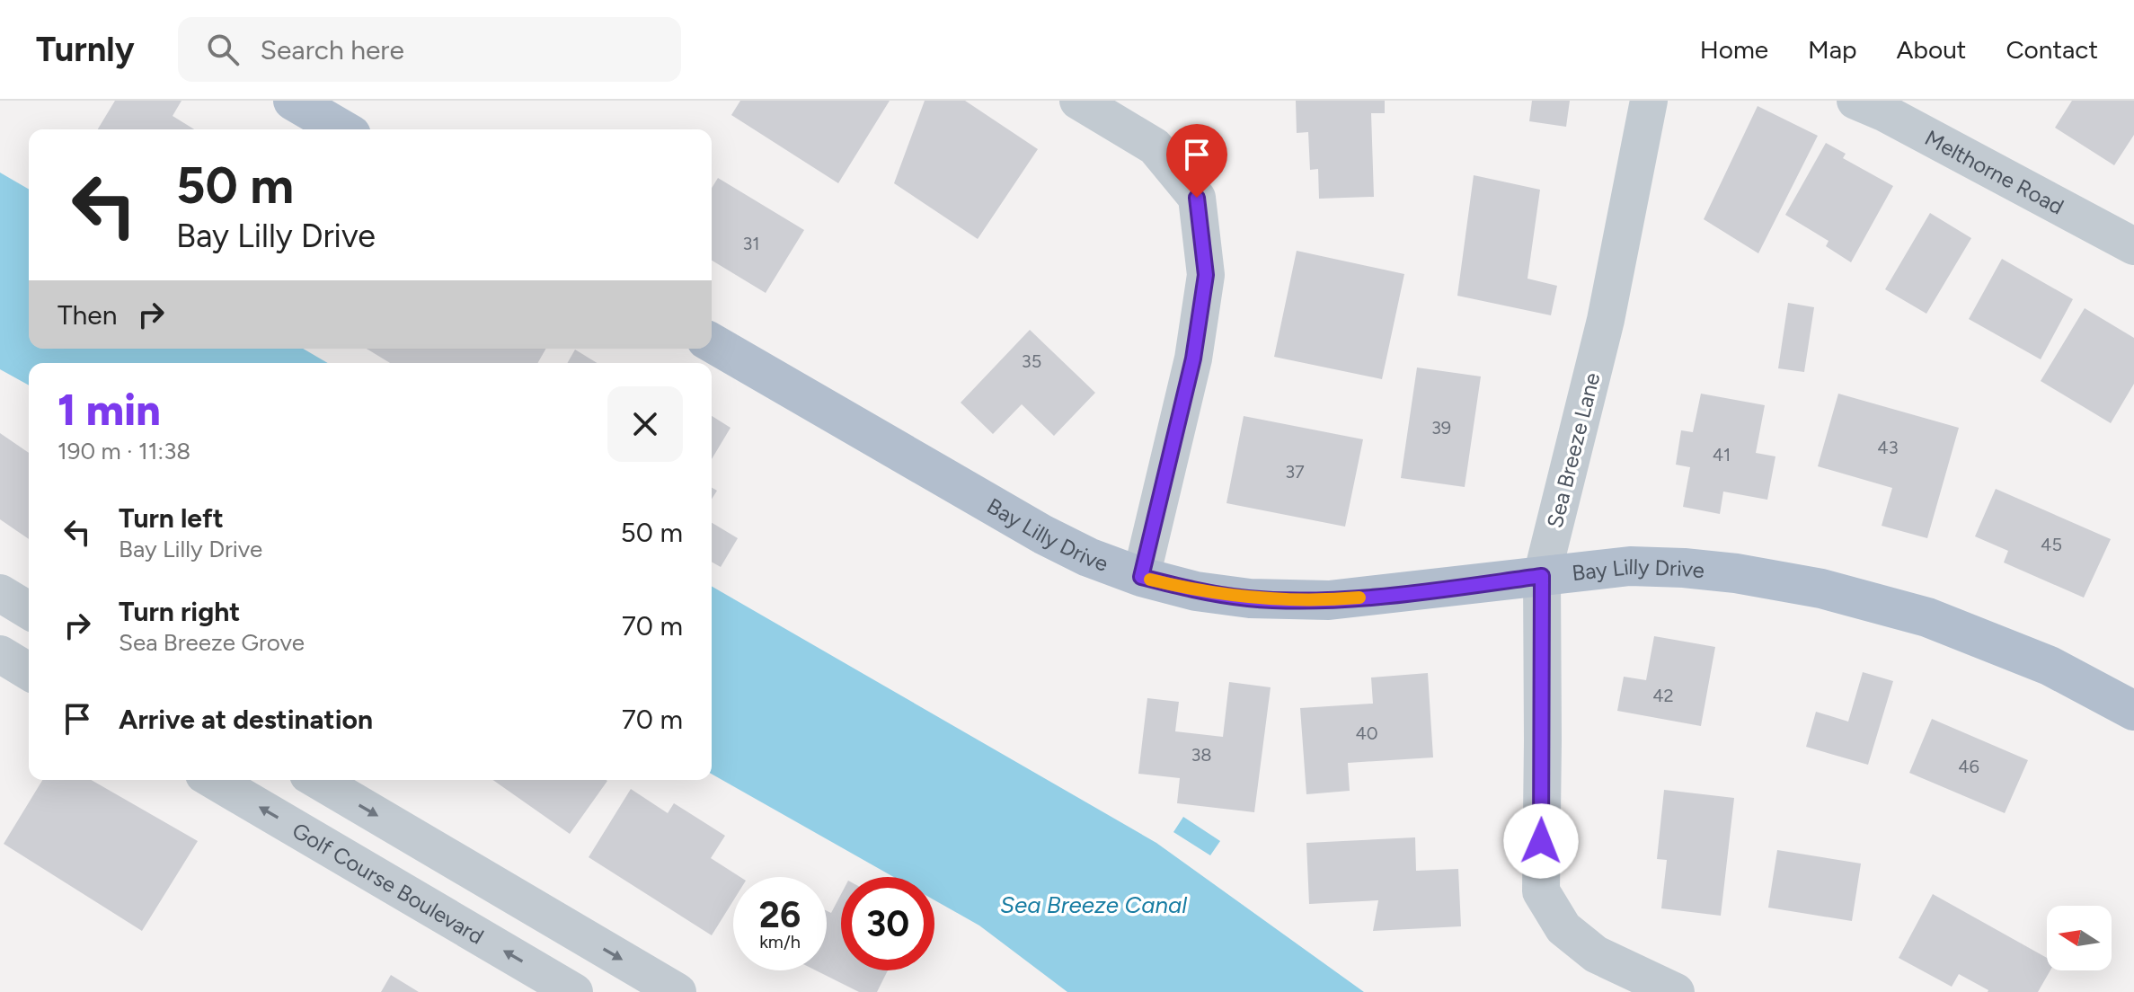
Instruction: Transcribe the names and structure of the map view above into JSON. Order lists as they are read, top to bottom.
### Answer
{
  "streets": {
    "main road": ["Bay Lilly Drive"],
    "street": ["Melthorne Road", "Sea Breeze Lane", "Golf Course Boulevard"]
  },
  "crossings": [
    ["Sea Breeze Lane", "Bay Lilly Drive"]
  ],
  "water": ["Sea Breeze Canal"],
  "house_numbers": [
    "31",
    "35",
    "39",
    "43",
    "41",
    "37",
    "45",
    "42",
    "40",
    "38",
    "46"
  ],
  "north": "left",
  "page": {
    "header": "Turnly",
    "search": "Search here",
    "nav": [
      "Home",
      "Map",
      "About",
      "Contact"
    ],
    "turn": ["50 m", "Bay Lilly Drive"],
    "then": "Then",
    "heading": ["1 min", "190 m · 11:38"],
    "list": [
      {
        "name": "Turn left",
        "note": "Bay Lilly Drive",
        "value": "50 m"
      },
      {
        "name": "Turn right",
        "note": "Sea Breeze Grove",
        "value": "70 m"
      },
      {
        "name": "Arrive at destination",
        "value": "70 m"
      }
    ],
    "speed": "26 km/h",
    "limit": "30"
  }
}
